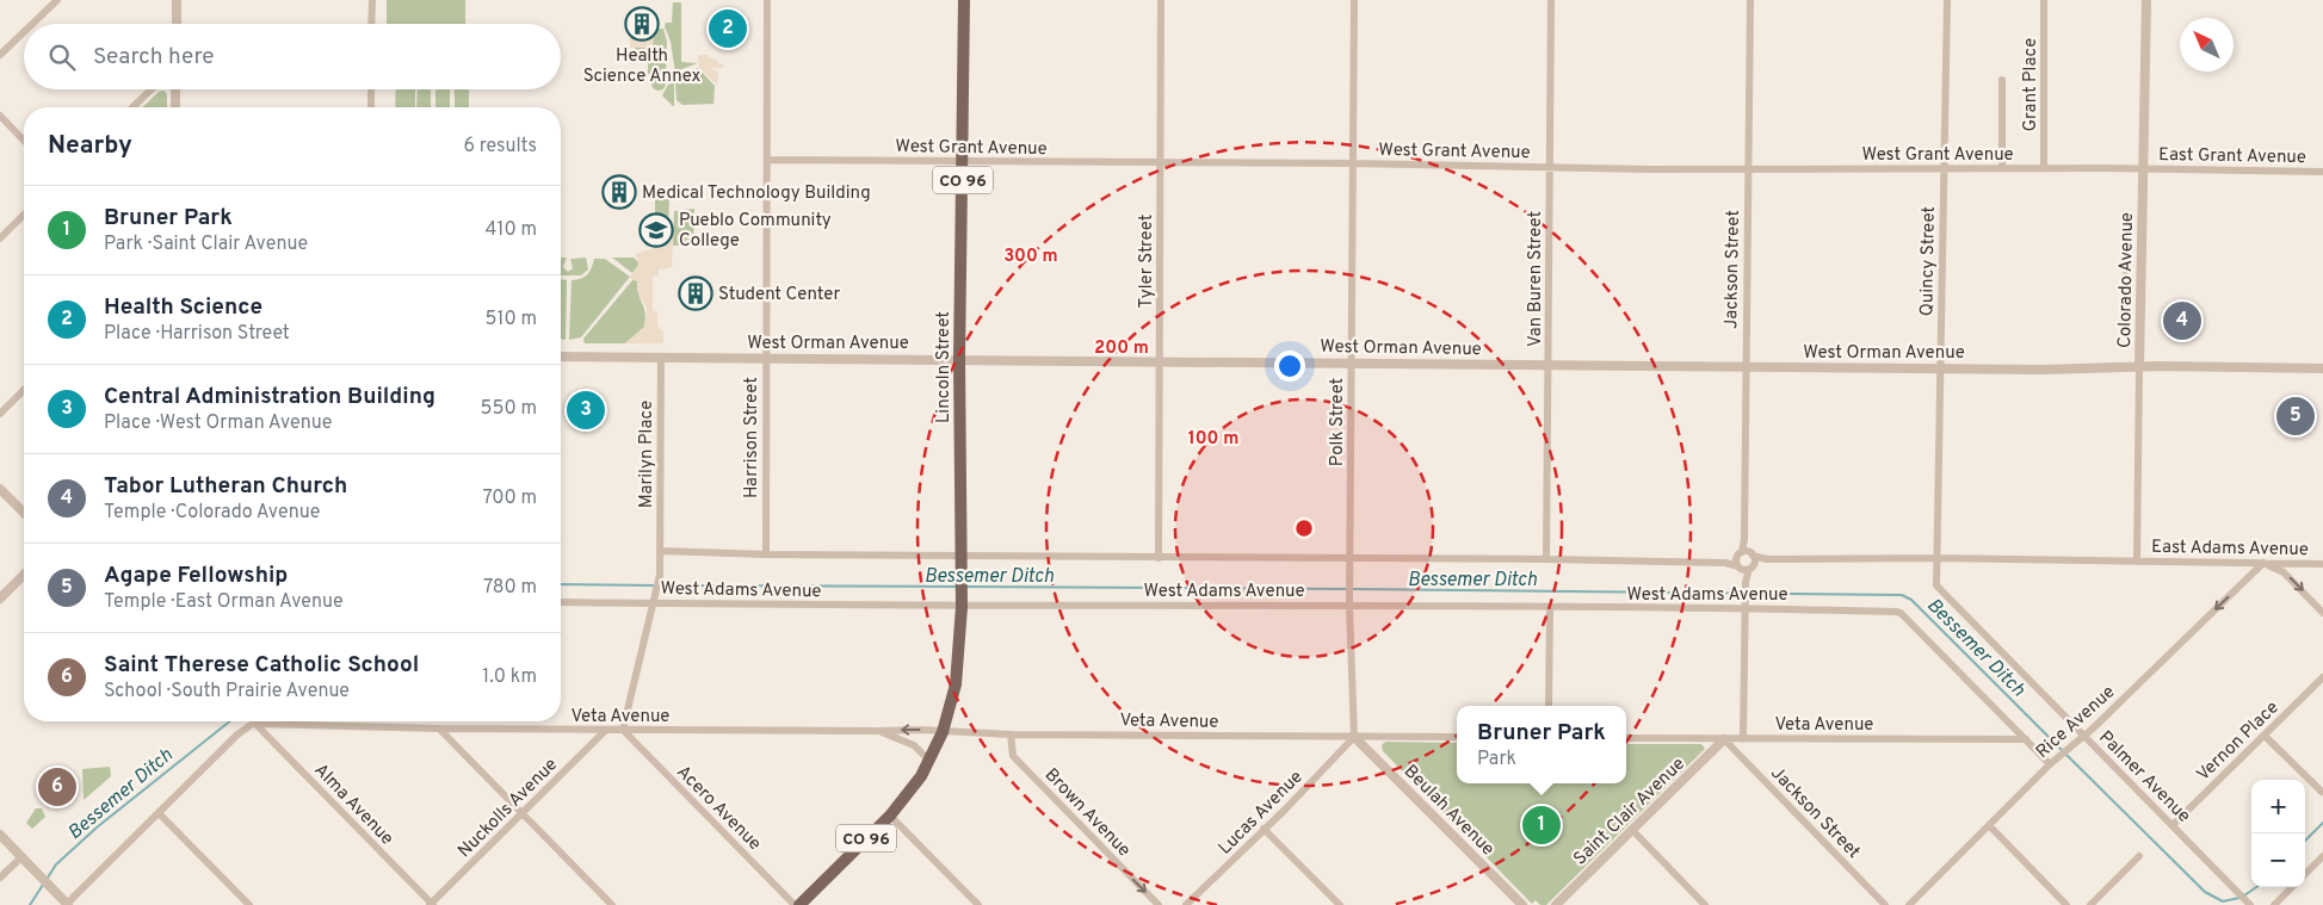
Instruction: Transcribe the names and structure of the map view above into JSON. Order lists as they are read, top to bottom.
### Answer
{
  "streets": {
    "main road": ["CO 96", "Lincoln Street"],
    "street": [
      "Grant Place",
      "West Grant Avenue",
      "East Grant Avenue",
      "Tyler Street",
      "Quincy Street",
      "Jackson Street",
      "Van Buren Street",
      "Colorado Avenue",
      "West Orman Avenue",
      "Polk Street",
      "Harrison Street",
      "Marilyn Place",
      "East Adams Avenue",
      "West Adams Avenue",
      "Veta Avenue",
      "Rice Avenue",
      "Vernon Place",
      "Palmer Avenue",
      "Alma Avenue",
      "Nuckolls Avenue",
      "Acero Avenue",
      "Beulah Avenue",
      "Saint Clair Avenue",
      "Brown Avenue",
      "Lucas Avenue"
    ]
  },
  "crossings": [
    ["Grant Place", "West Grant Avenue"],
    ["West Grant Avenue", "East Grant Avenue"],
    ["West Grant Avenue", "Tyler Street"],
    ["West Grant Avenue", "Quincy Street"],
    ["West Grant Avenue", "Jackson Street"],
    ["West Grant Avenue", "Van Buren Street"],
    ["West Grant Avenue", "Colorado Avenue"],
    ["West Grant Avenue", "Lincoln Street"],
    ["West Grant Avenue", "Polk Street"],
    ["West Grant Avenue", "Harrison Street"],
    ["East Grant Avenue", "Colorado Avenue"],
    ["CO 96", "Lincoln Street"],
    ["CO 96", "Veta Avenue"],
    ["Tyler Street", "West Orman Avenue"],
    ["Tyler Street", "West Adams Avenue"],
    ["Quincy Street", "West Orman Avenue"],
    ["Quincy Street", "West Adams Avenue"],
    ["Quincy Street", "Palmer Avenue"],
    ["Jackson Street", "West Orman Avenue"],
    ["Jackson Street", "West Adams Avenue"],
    ["Jackson Street", "Veta Avenue"],
    ["Jackson Street", "Saint Clair Avenue"],
    ["Van Buren Street", "West Orman Avenue"],
    ["Van Buren Street", "West Adams Avenue"],
    ["Colorado Avenue", "West Orman Avenue"],
    ["Colorado Avenue", "East Adams Avenue"],
    ["Colorado Avenue", "West Adams Avenue"],
    ["West Orman Avenue", "Lincoln Street"],
    ["West Orman Avenue", "Polk Street"],
    ["West Orman Avenue", "Harrison Street"],
    ["West Orman Avenue", "Marilyn Place"],
    ["Lincoln Street", "West Adams Avenue"],
    ["Lincoln Street", "Veta Avenue"],
    ["Polk Street", "West Adams Avenue"],
    ["Polk Street", "Veta Avenue"],
    ["Polk Street", "Beulah Avenue"],
    ["Polk Street", "Lucas Avenue"],
    ["Harrison Street", "West Adams Avenue"],
    ["Marilyn Place", "West Adams Avenue"],
    ["East Adams Avenue", "West Adams Avenue"],
    ["East Adams Avenue", "Rice Avenue"],
    ["West Adams Avenue", "Veta Avenue"],
    ["West Adams Avenue", "Palmer Avenue"],
    ["Veta Avenue", "Alma Avenue"],
    ["Veta Avenue", "Nuckolls Avenue"],
    ["Veta Avenue", "Acero Avenue"],
    ["Veta Avenue", "Beulah Avenue"],
    ["Veta Avenue", "Saint Clair Avenue"],
    ["Veta Avenue", "Brown Avenue"],
    ["Veta Avenue", "Lucas Avenue"],
    ["Rice Avenue", "Palmer Avenue"],
    ["Vernon Place", "Palmer Avenue"],
    ["Alma Avenue", "Nuckolls Avenue"],
    ["Beulah Avenue", "Lucas Avenue"]
  ],
  "one_way": ["Rice Avenue", "Brown Avenue"],
  "water": ["Bessemer Ditch"],
  "places": {
    "building": ["Health Science Annex", "Medical Technology Building", "Student Center"],
    "school or university": ["Pueblo Community College"]
  },
  "north": "top left",
  "page": {
    "pins": [
      "2",
      "4",
      "3",
      "5",
      "6",
      "1"
    ],
    "search": "Search here",
    "heading": ["Nearby", "6 results"],
    "list": [
      {
        "mark": "1",
        "name": "Bruner Park",
        "note": "Park · Saint Clair Avenue",
        "value": "410 m"
      },
      {
        "mark": "2",
        "name": "Health Science",
        "note": "Place · Harrison Street",
        "value": "510 m"
      },
      {
        "mark": "3",
        "name": "Central Administration Building",
        "note": "Place · West Orman Avenue",
        "value": "550 m"
      },
      {
        "mark": "4",
        "name": "Tabor Lutheran Church",
        "note": "Temple · Colorado Avenue",
        "value": "700 m"
      },
      {
        "mark": "5",
        "name": "Agape Fellowship",
        "note": "Temple · East Orman Avenue",
        "value": "780 m"
      },
      {
        "mark": "6",
        "name": "Saint Therese Catholic School",
        "note": "School · South Prairie Avenue",
        "value": "1.0 km"
      }
    ],
    "popup": ["Bruner Park", "Park"],
    "map_buttons": ["+", "−"]
  },
  "rings": ["300 m", "200 m", "100 m"]
}
